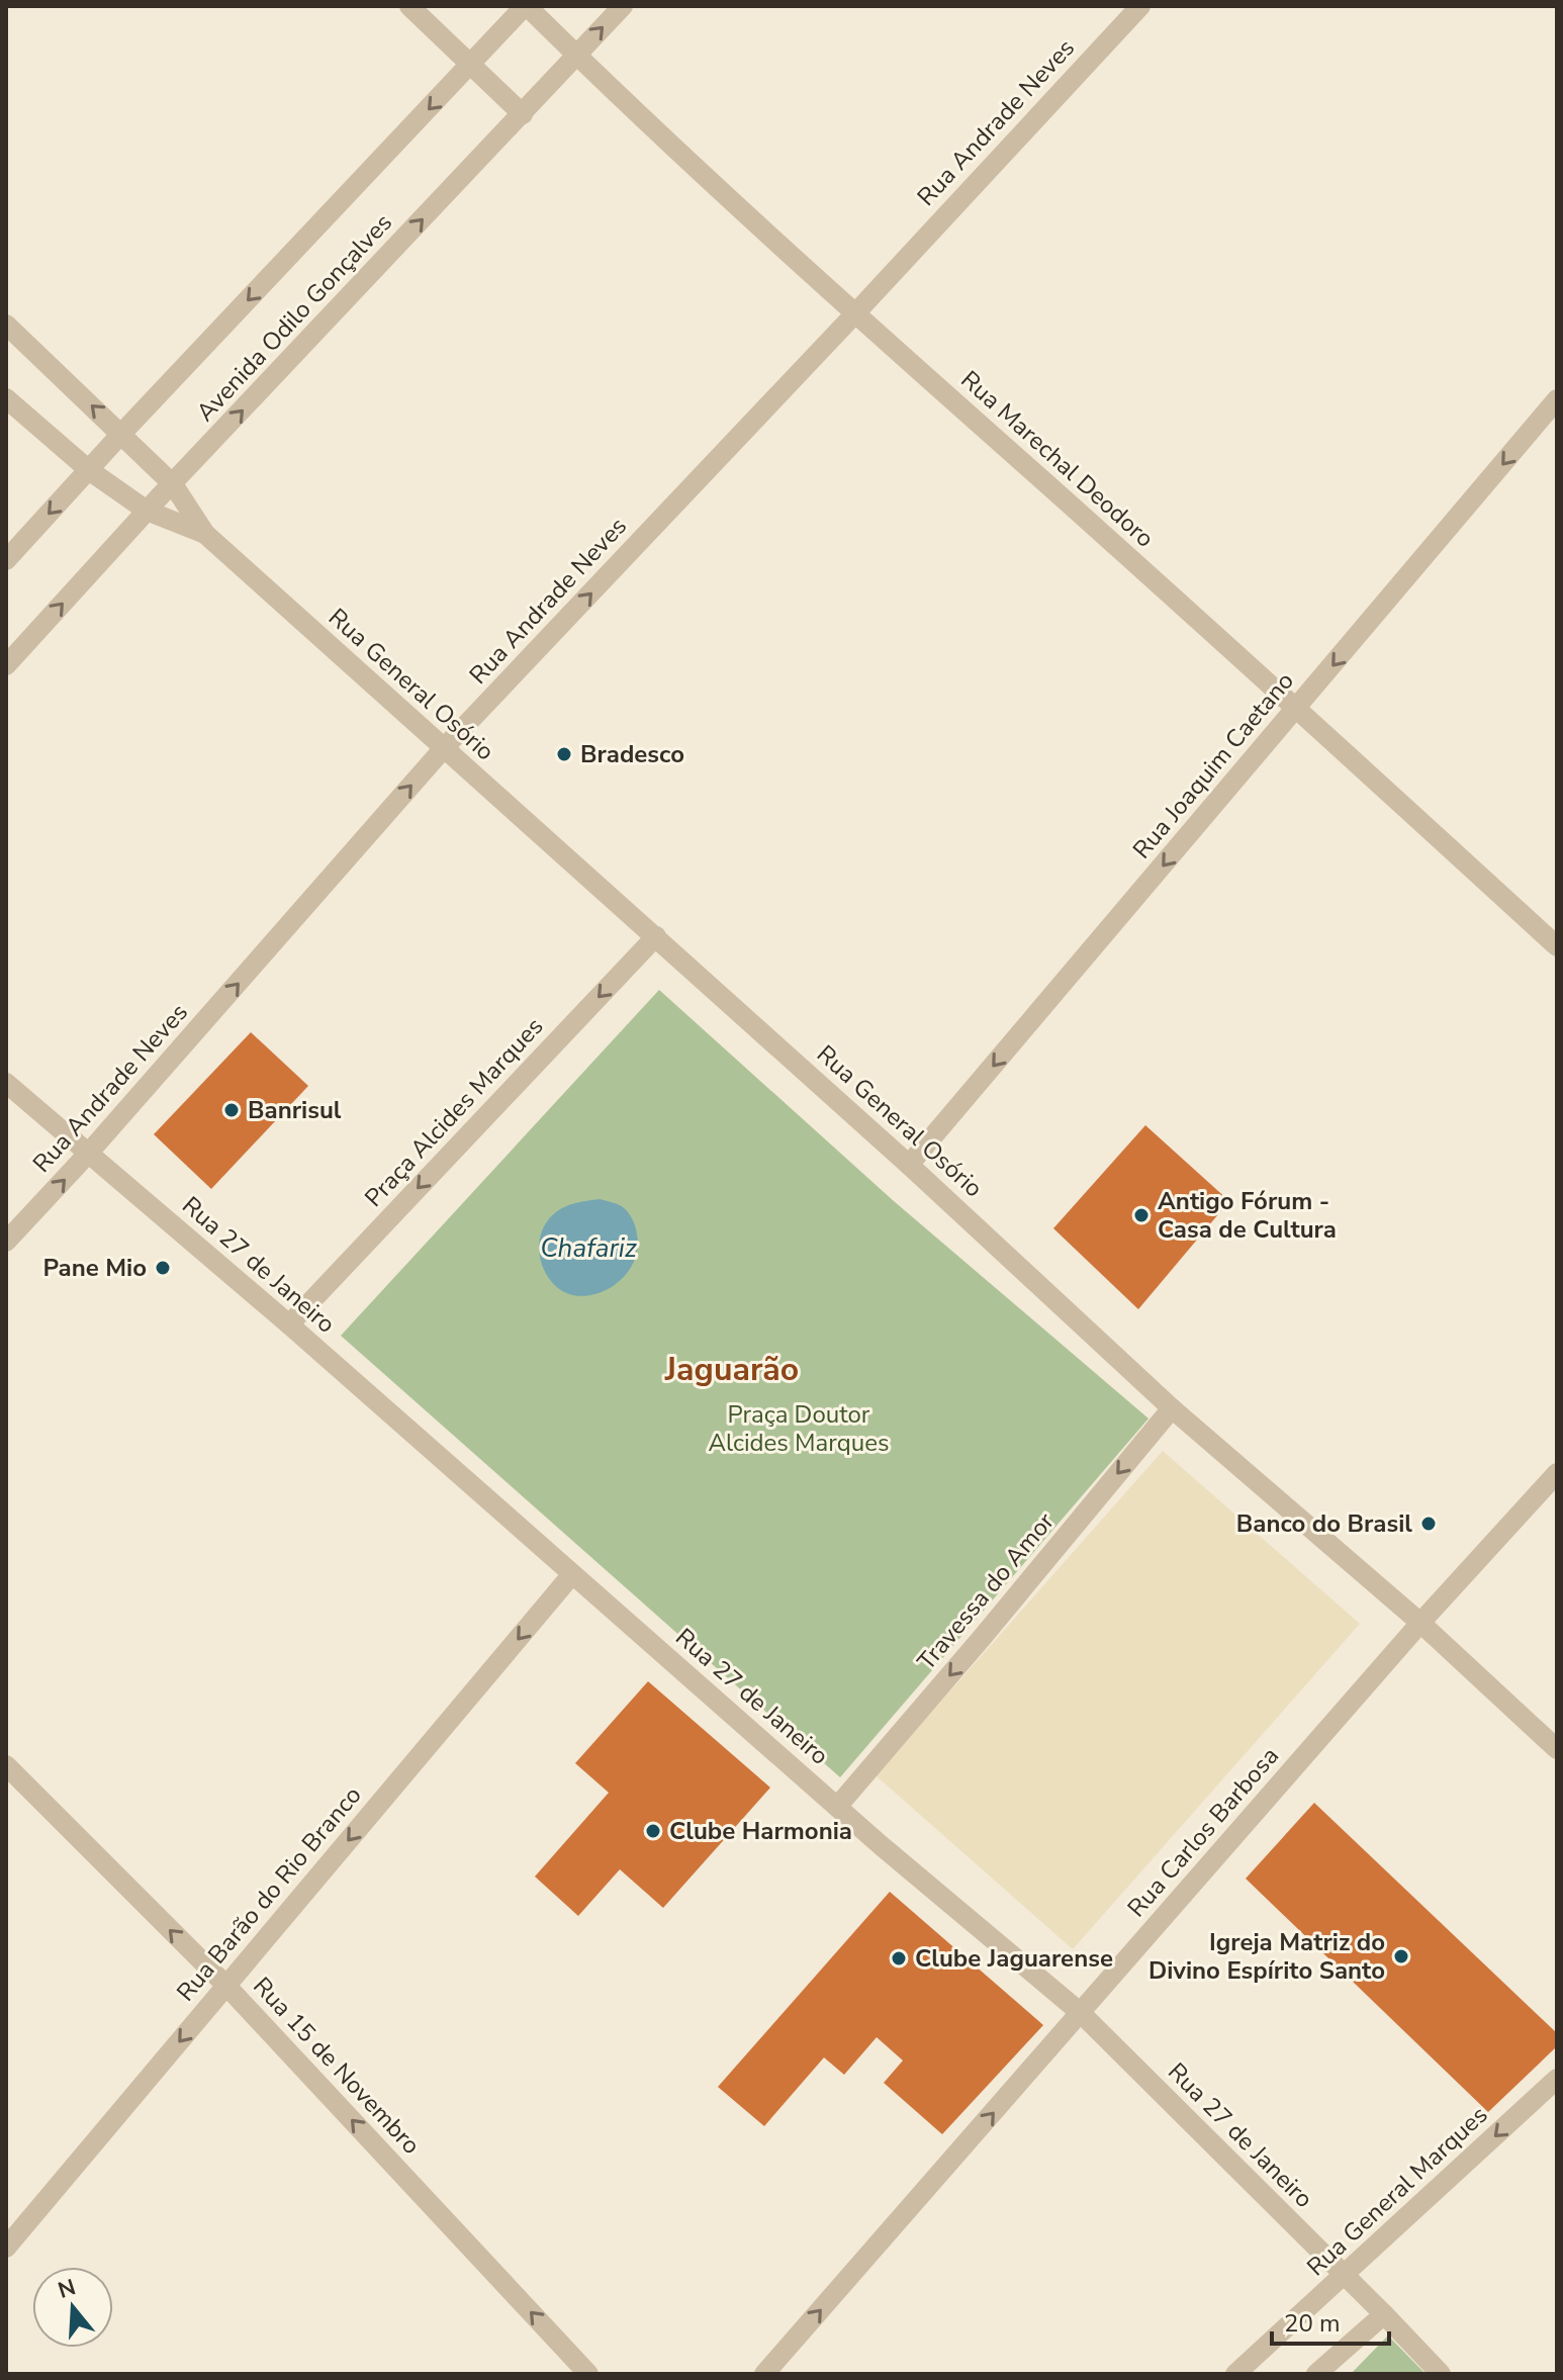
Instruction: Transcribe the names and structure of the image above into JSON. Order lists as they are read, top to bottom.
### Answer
{
  "streets": {
    "street": [
      "Rua Andrade Neves",
      "Avenida Odilo Gonçalves",
      "Rua Marechal Deodoro",
      "Rua General Osório",
      "Rua Joaquim Caetano",
      "Praça Alcides Marques",
      "Rua 27 de Janeiro",
      "Travessa do Amor",
      "Rua Carlos Barbosa",
      "Rua Barão do Rio Branco",
      "Rua 15 de Novembro",
      "Rua General Marques"
    ]
  },
  "crossings": [
    ["Rua Andrade Neves", "Rua Marechal Deodoro"],
    ["Rua Andrade Neves", "Rua General Osório"],
    ["Rua Andrade Neves", "Rua 27 de Janeiro"],
    ["Avenida Odilo Gonçalves", "Rua Marechal Deodoro"],
    ["Avenida Odilo Gonçalves", "Rua General Osório"],
    ["Rua Marechal Deodoro", "Rua Joaquim Caetano"],
    ["Rua General Osório", "Rua Joaquim Caetano"],
    ["Rua General Osório", "Praça Alcides Marques"],
    ["Rua General Osório", "Travessa do Amor"],
    ["Rua General Osório", "Rua Carlos Barbosa"],
    ["Praça Alcides Marques", "Rua 27 de Janeiro"],
    ["Rua 27 de Janeiro", "Travessa do Amor"],
    ["Rua 27 de Janeiro", "Rua Carlos Barbosa"],
    ["Rua 27 de Janeiro", "Rua Barão do Rio Branco"],
    ["Rua 27 de Janeiro", "Rua General Marques"],
    ["Rua Barão do Rio Branco", "Rua 15 de Novembro"]
  ],
  "one_way": [
    "Rua Andrade Neves",
    "Rua Joaquim Caetano",
    "Praça Alcides Marques",
    "Travessa do Amor",
    "Rua Carlos Barbosa",
    "Rua Barão do Rio Branco",
    "Rua 15 de Novembro",
    "Rua General Marques"
  ],
  "districts": ["Jaguarão"],
  "water": ["Chafariz"],
  "parks": ["Praça Doutor Alcides Marques"],
  "places": [
    "Bradesco",
    "Banrisul",
    "Antigo Fórum - Casa de Cultura",
    "Pane Mio",
    "Banco do Brasil",
    "Clube Harmonia",
    "Igreja Matriz do Divino Espírito Santo",
    "Clube Jaguarense"
  ],
  "scale_bar": "20 m",
  "north": "top"
}
